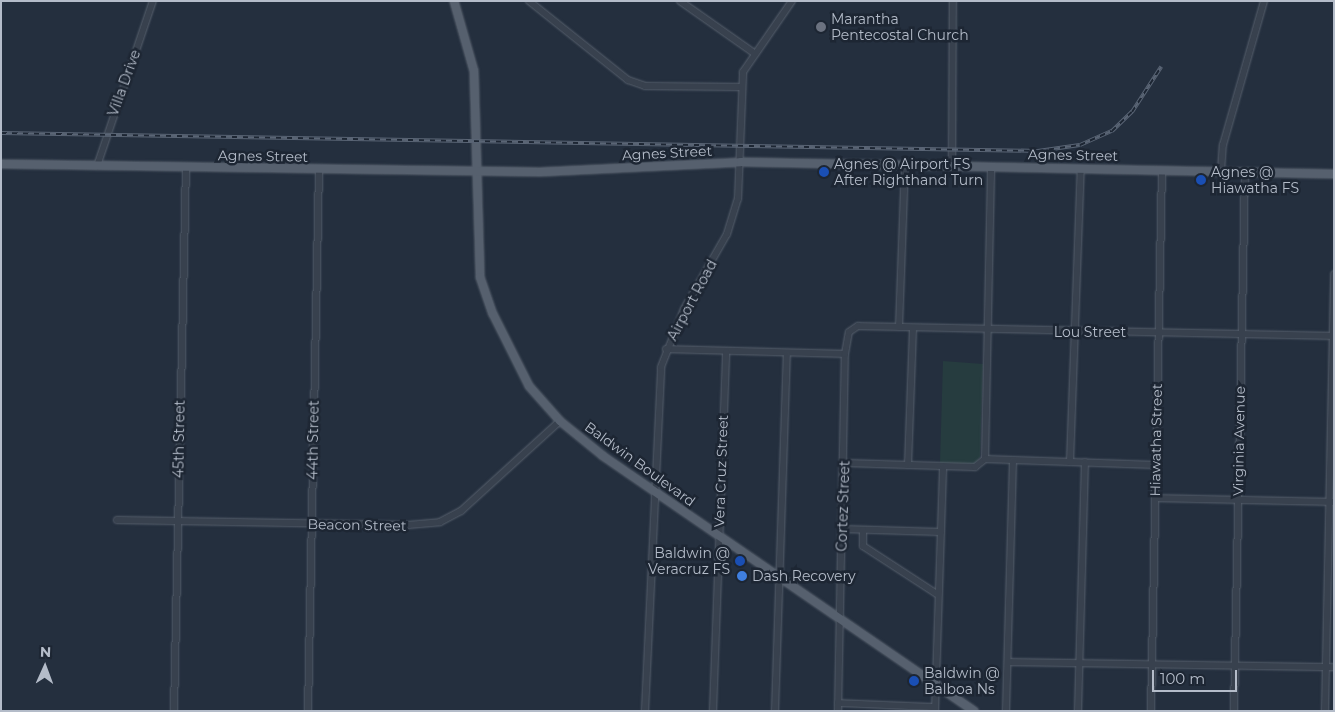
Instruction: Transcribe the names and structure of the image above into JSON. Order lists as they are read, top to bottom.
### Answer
{
  "streets": {
    "main road": ["Agnes Street", "Baldwin Boulevard"],
    "street": [
      "Villa Drive",
      "Airport Road",
      "Lou Street",
      "45th Street",
      "44th Street",
      "Hiawatha Street",
      "Virginia Avenue",
      "Vera Cruz Street",
      "Cortez Street",
      "Beacon Street"
    ]
  },
  "crossings": [
    ["Villa Drive", "Agnes Street"],
    ["Agnes Street", "Airport Road"],
    ["Agnes Street", "45th Street"],
    ["Agnes Street", "44th Street"],
    ["Agnes Street", "Hiawatha Street"],
    ["Agnes Street", "Virginia Avenue"],
    ["Agnes Street", "Baldwin Boulevard"],
    ["Airport Road", "Baldwin Boulevard"],
    ["Lou Street", "Hiawatha Street"],
    ["Lou Street", "Virginia Avenue"],
    ["Lou Street", "Cortez Street"],
    ["45th Street", "Beacon Street"],
    ["44th Street", "Beacon Street"],
    ["Baldwin Boulevard", "Vera Cruz Street"],
    ["Baldwin Boulevard", "Cortez Street"],
    ["Baldwin Boulevard", "Beacon Street"]
  ],
  "places": [
    "Marantha Pentecostal Church",
    "Agnes @ Airport FS After Righthand Turn",
    "Agnes @ Hiawatha FS",
    "Baldwin @ Veracruz FS",
    "Dash Recovery",
    "Baldwin @ Balboa Ns"
  ],
  "scale_bar": "100 m",
  "north": "top"
}
